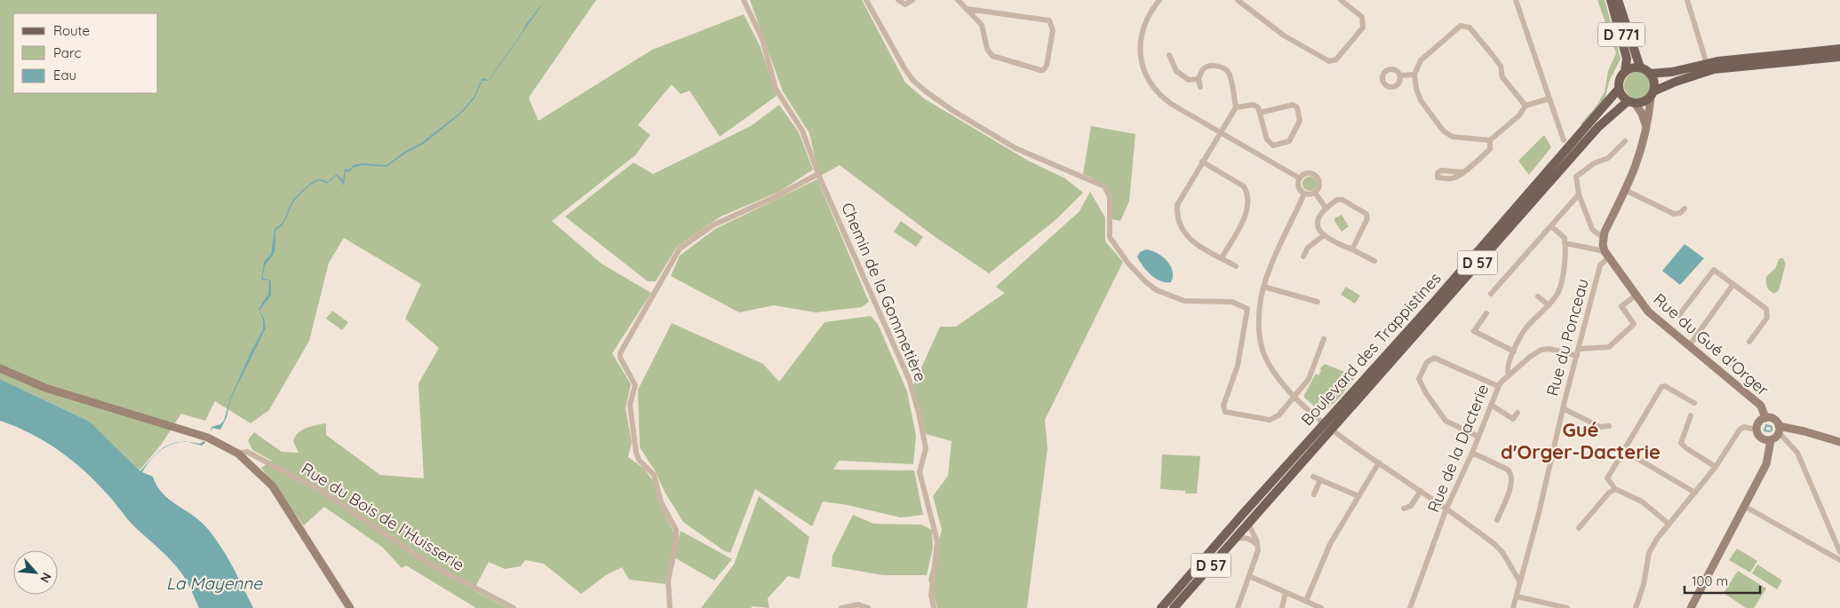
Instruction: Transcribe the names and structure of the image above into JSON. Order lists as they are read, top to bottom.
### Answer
{
  "streets": {
    "main road": [
      "D 771",
      "D 57",
      "Rue du Gué d'Orger",
      "Boulevard des Trappistines"
    ],
    "street": [
      "Chemin de la Gommetière",
      "Rue du Ponceau",
      "Rue de la Dacterie",
      "Rue du Bois de l'Huisserie"
    ]
  },
  "crossings": [
    ["D 771", "Boulevard des Trappistines"],
    ["Rue du Ponceau", "Rue du Gué d'Orger"],
    ["Rue du Ponceau", "Rue de la Dacterie"]
  ],
  "districts": ["Gué d'Orger-Dacterie"],
  "water": ["La Mayenne"],
  "legend": ["Route", "Parc", "Eau"],
  "scale_bar": "100 m",
  "north": "bottom right"
}
